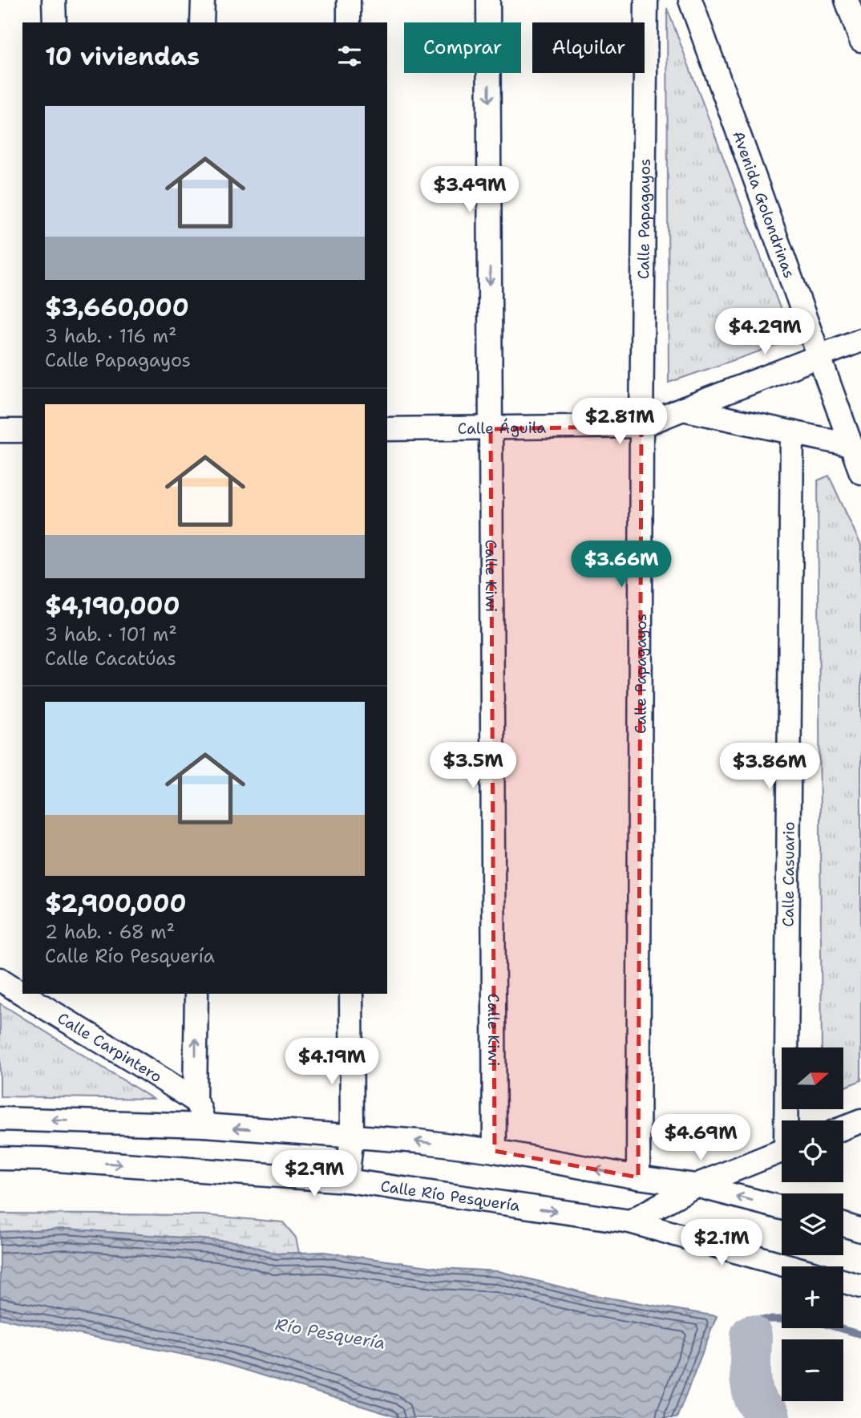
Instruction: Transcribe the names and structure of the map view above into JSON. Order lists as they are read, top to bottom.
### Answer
{
  "streets": {
    "street": [
      "Avenida Golondrinas",
      "Calle Papagayos",
      "Calle Águila",
      "Calle Kiwi",
      "Calle Casuario",
      "Calle Carpintero",
      "Calle Río Pesquería"
    ]
  },
  "crossings": [
    ["Avenida Golondrinas", "Calle Águila"],
    ["Calle Papagayos", "Calle Águila"],
    ["Calle Águila", "Calle Kiwi"]
  ],
  "one_way": ["Calle Kiwi"],
  "water": ["Río Pesquería"],
  "north": "right",
  "page": {
    "chip": ["Comprar", "Alquilar"],
    "heading": "10 viviendas",
    "list": [
      {
        "name": "$3,660,000",
        "note": "3 hab. · 116 m² · Calle Papagayos"
      },
      {
        "name": "$4,190,000",
        "note": "3 hab. · 101 m² · Calle Cacatúas"
      },
      {
        "name": "$2,900,000",
        "note": "2 hab. · 68 m² · Calle Río Pesquería"
      }
    ],
    "price": [
      "$3.49M",
      "$4.29M",
      "$2.81M",
      "$3.66M",
      "$3.5M",
      "$3.86M",
      "$4.19M",
      "$4.69M",
      "$2.9M",
      "$2.1M"
    ],
    "map_buttons": ["+", "−"]
  }
}
